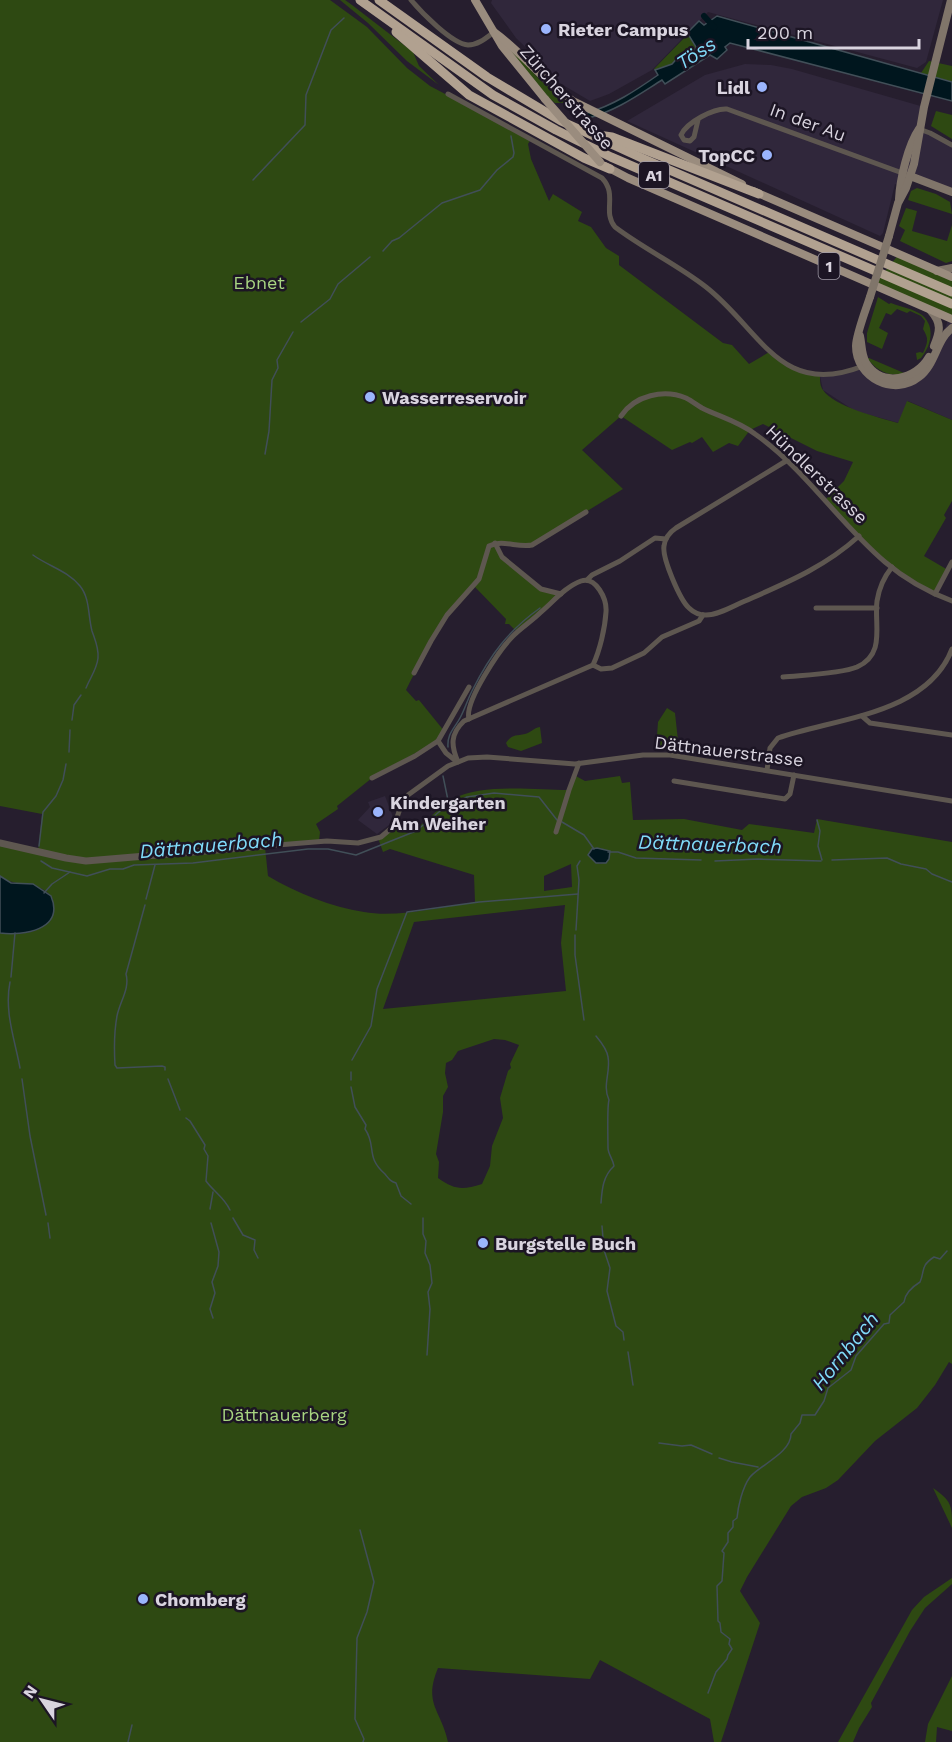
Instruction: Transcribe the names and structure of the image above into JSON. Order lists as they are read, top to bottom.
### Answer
{
  "streets": {
    "highway": ["A1"],
    "main road": ["Zürcherstrasse", "1"],
    "street": ["In der Au", "Hündlerstrasse", "Dättnauerstrasse"]
  },
  "crossings": [
    ["Zürcherstrasse", "A1"]
  ],
  "water": ["Töss", "Dättnauerbach", "Hornbach"],
  "parks": ["Ebnet", "Dättnauerberg"],
  "places": [
    "Rieter Campus",
    "Lidl",
    "TopCC",
    "Wasserreservoir",
    "Kindergarten Am Weiher",
    "Burgstelle Buch",
    "Chomberg"
  ],
  "scale_bar": "200 m",
  "north": "top left"
}
